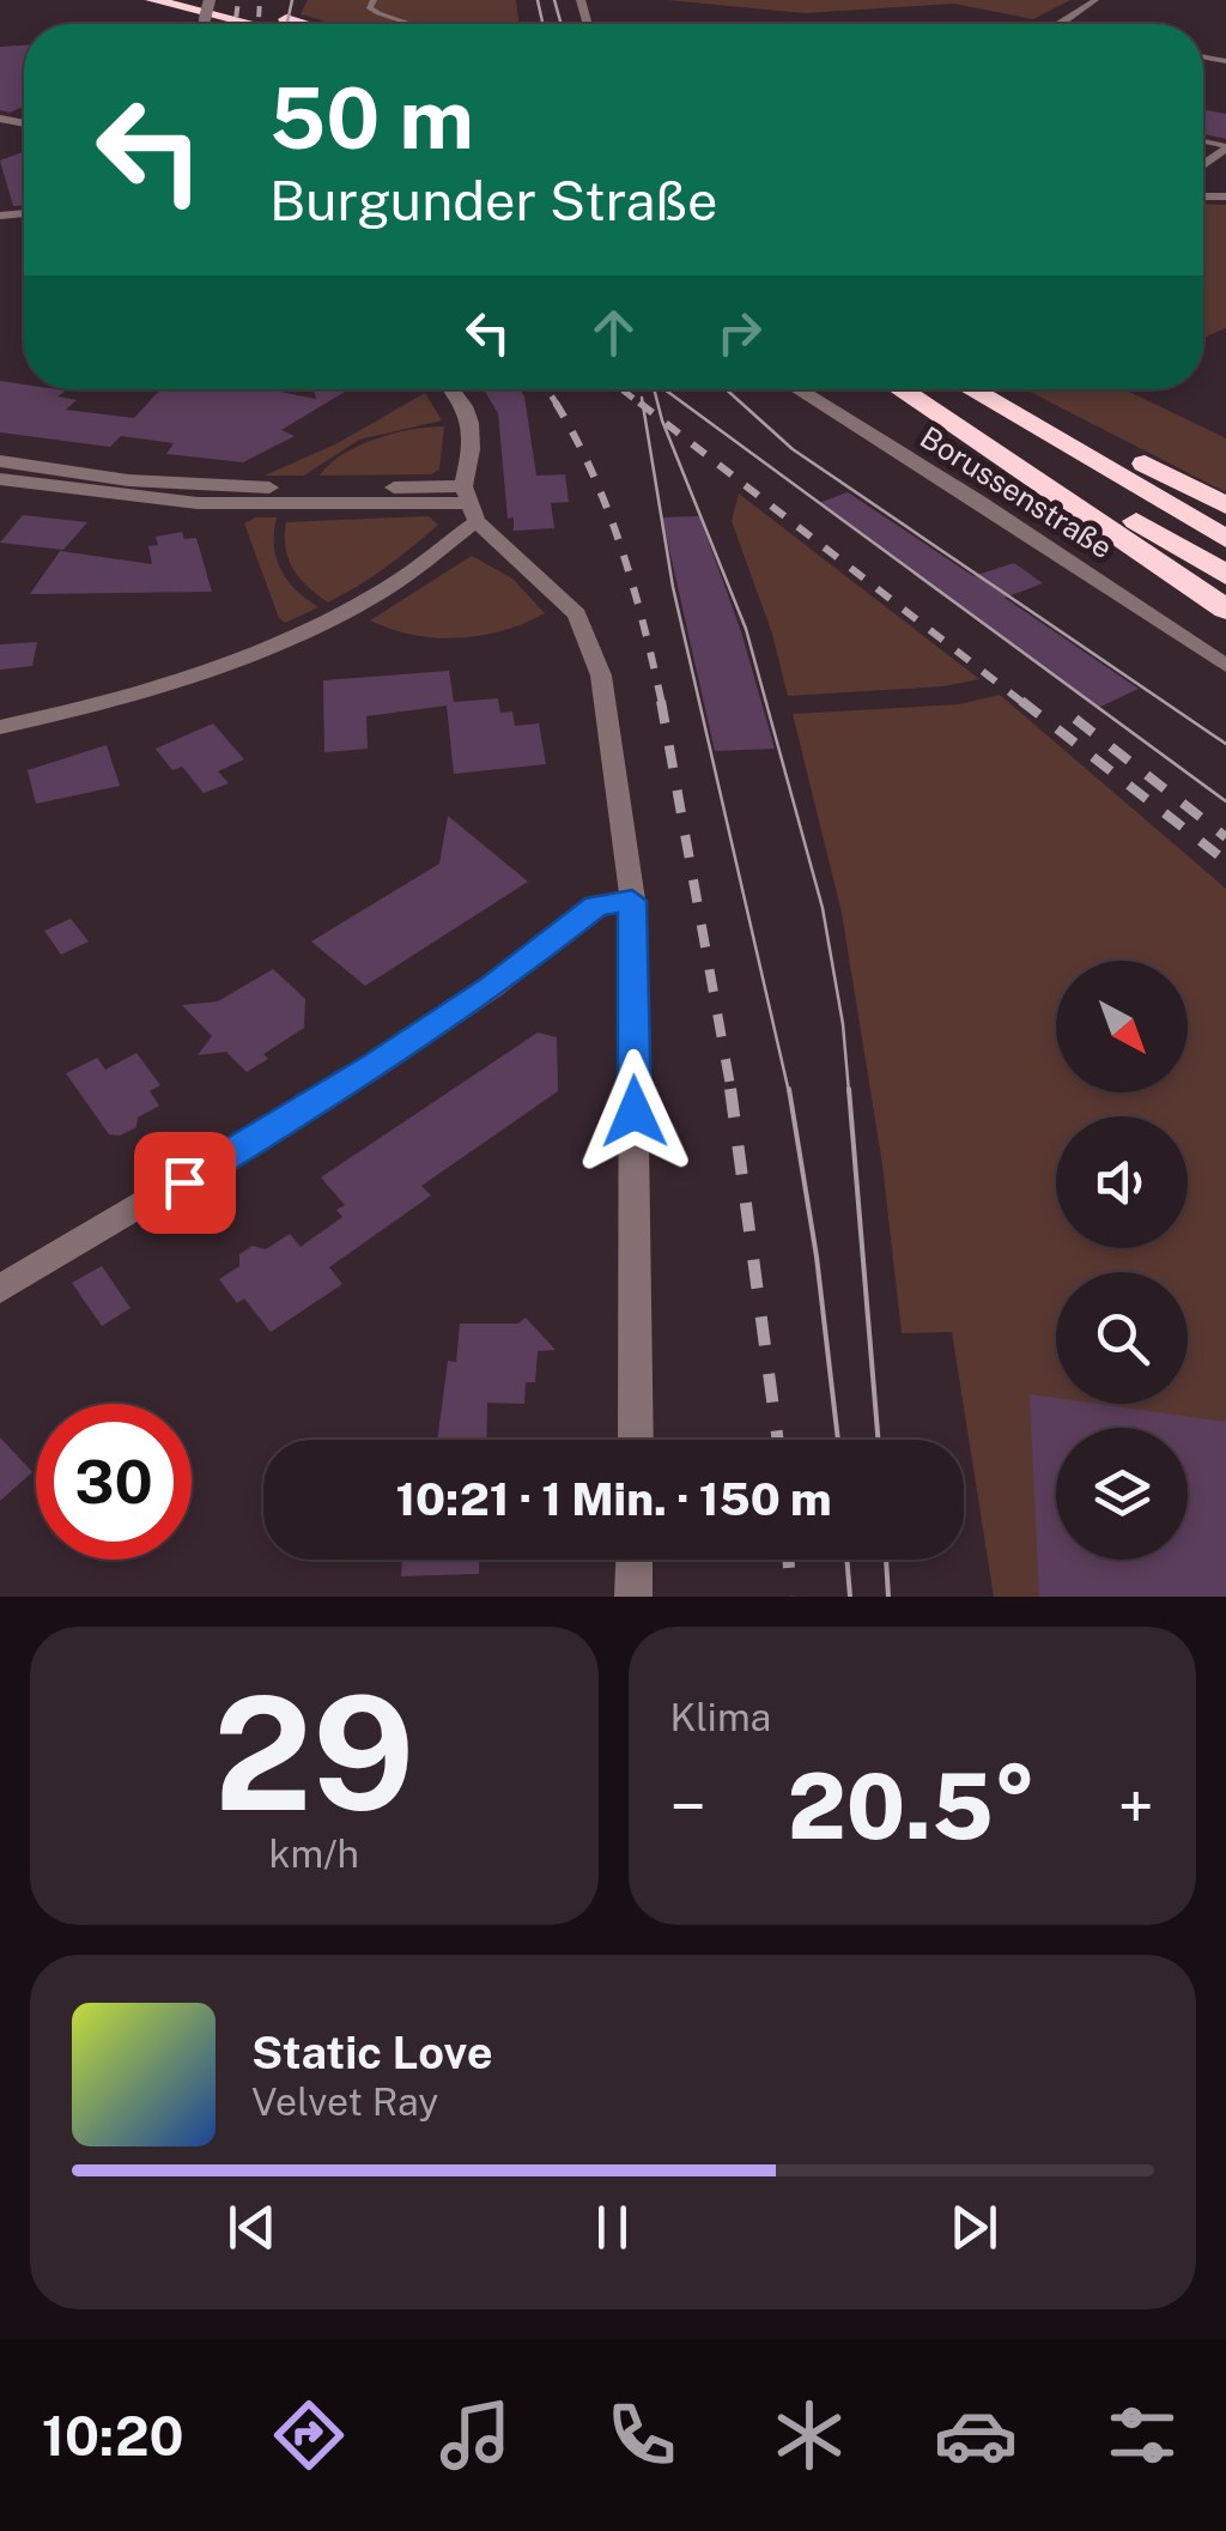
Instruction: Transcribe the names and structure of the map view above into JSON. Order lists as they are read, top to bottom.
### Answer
{
  "streets": {
    "street": ["Borussenstraße"]
  },
  "north": "bottom right",
  "page": {
    "turn": ["50 m", "Burgunder Straße"],
    "limit": "30",
    "trip": "10:21 · 1 Min. · 150 m",
    "tile": [
      ["29", "km/h"],
      "Klima"
    ],
    "heat": ["−", "20.5°", "+"],
    "song": ["Static Love", "Velvet Ray"],
    "tabs": "10:20"
  }
}
